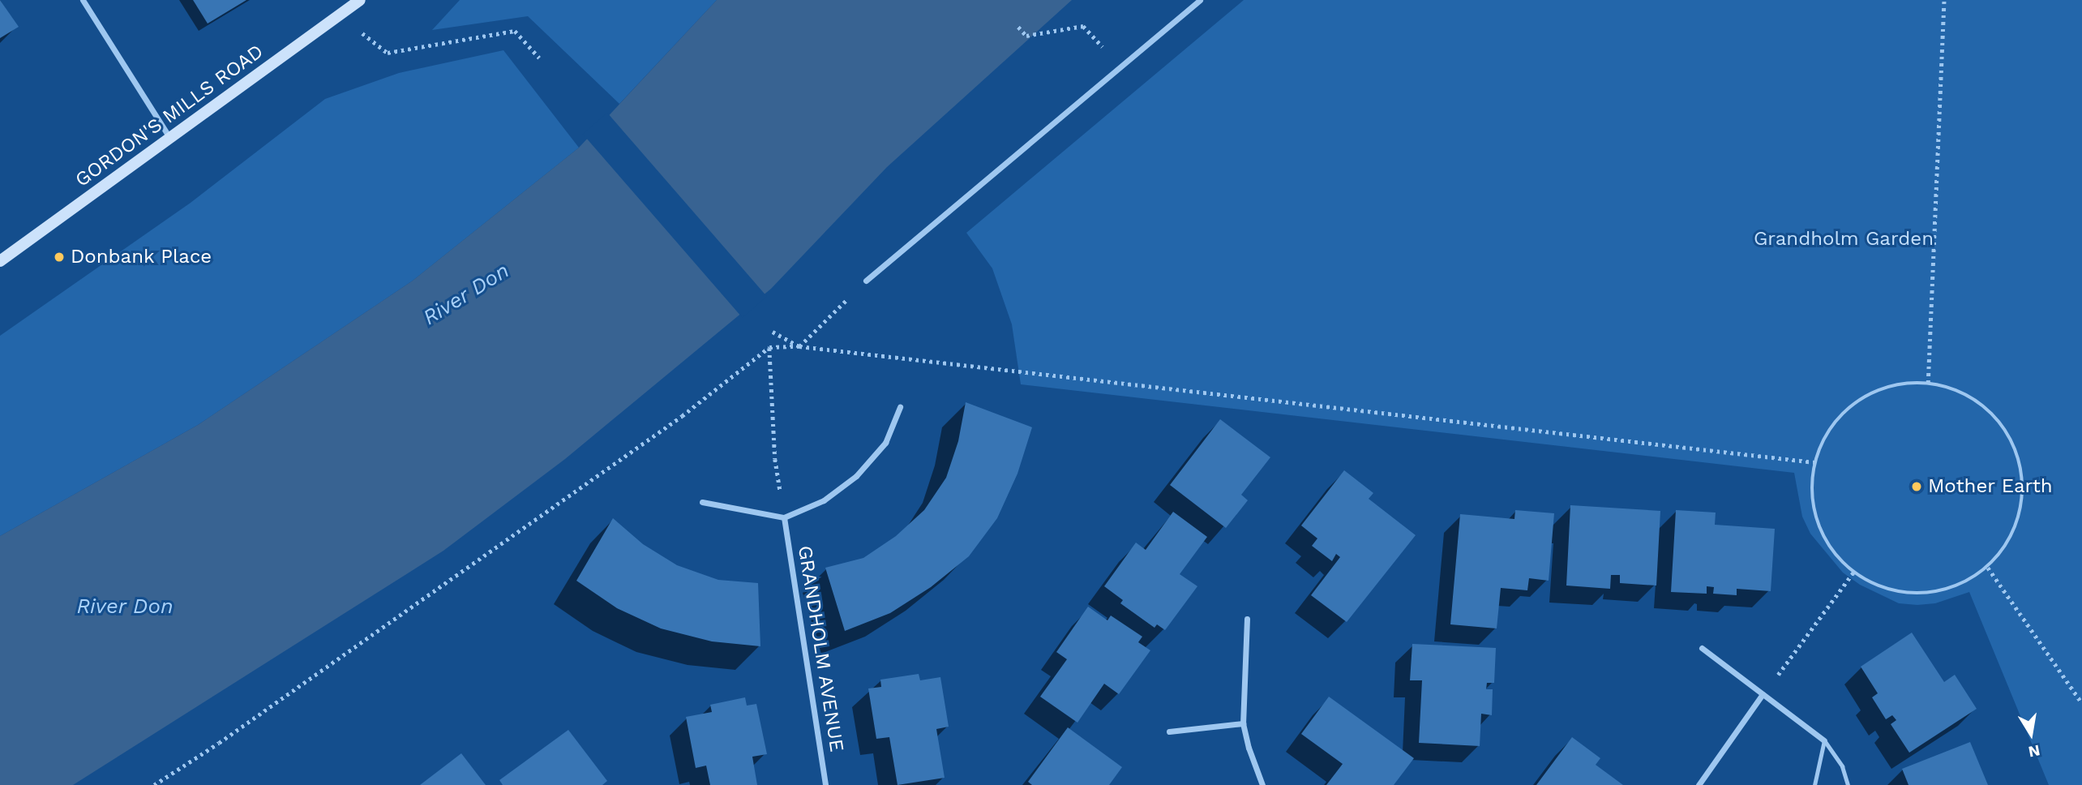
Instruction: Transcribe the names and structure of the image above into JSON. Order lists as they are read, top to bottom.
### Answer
{
  "streets": {
    "street": ["GORDON'S MILLS ROAD", "GRANDHOLM AVENUE"]
  },
  "water": ["River Don"],
  "parks": ["Grandholm Garden"],
  "places": ["Donbank Place", "Mother Earth"],
  "north": "bottom"
}
